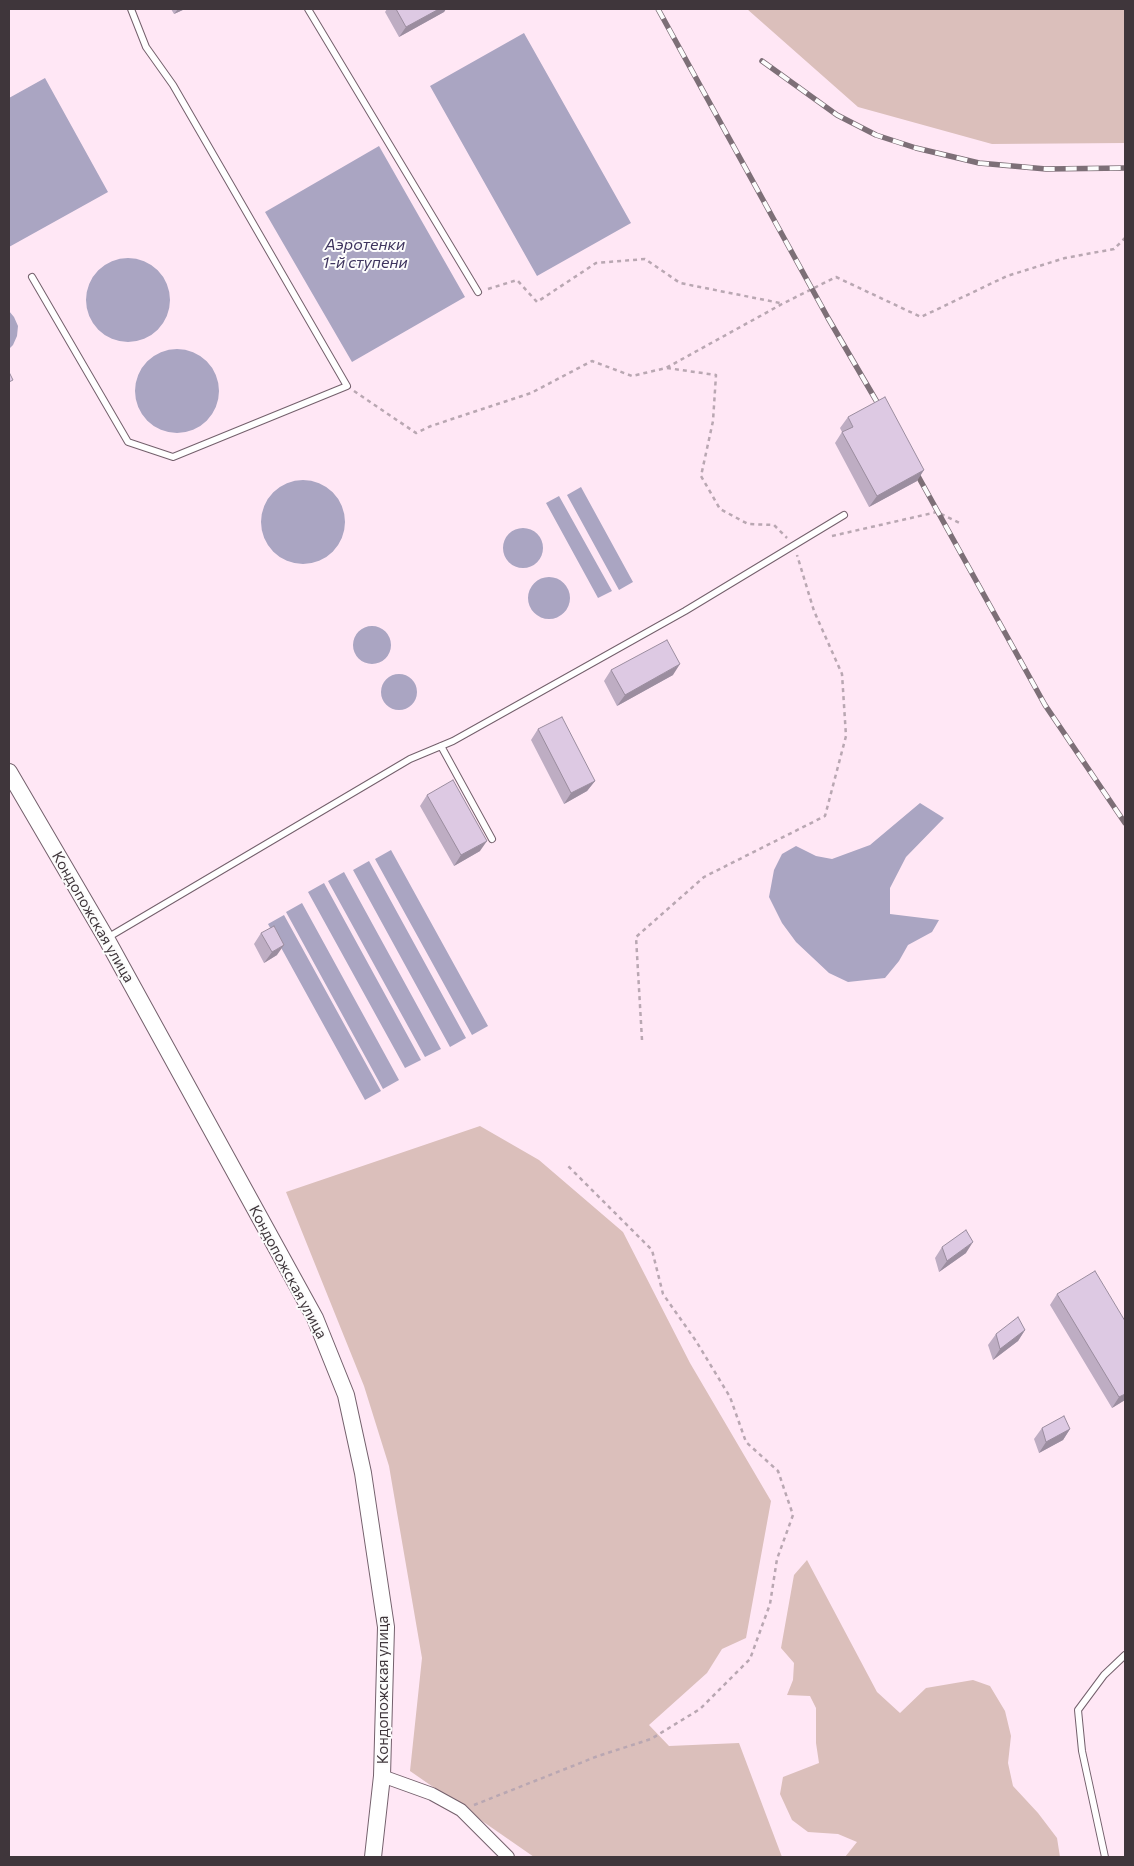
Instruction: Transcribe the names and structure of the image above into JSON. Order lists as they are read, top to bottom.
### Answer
{
  "streets": {
    "street": ["Кондопожская улица"]
  },
  "water": ["Аэротенки 1-й ступени"]
}
